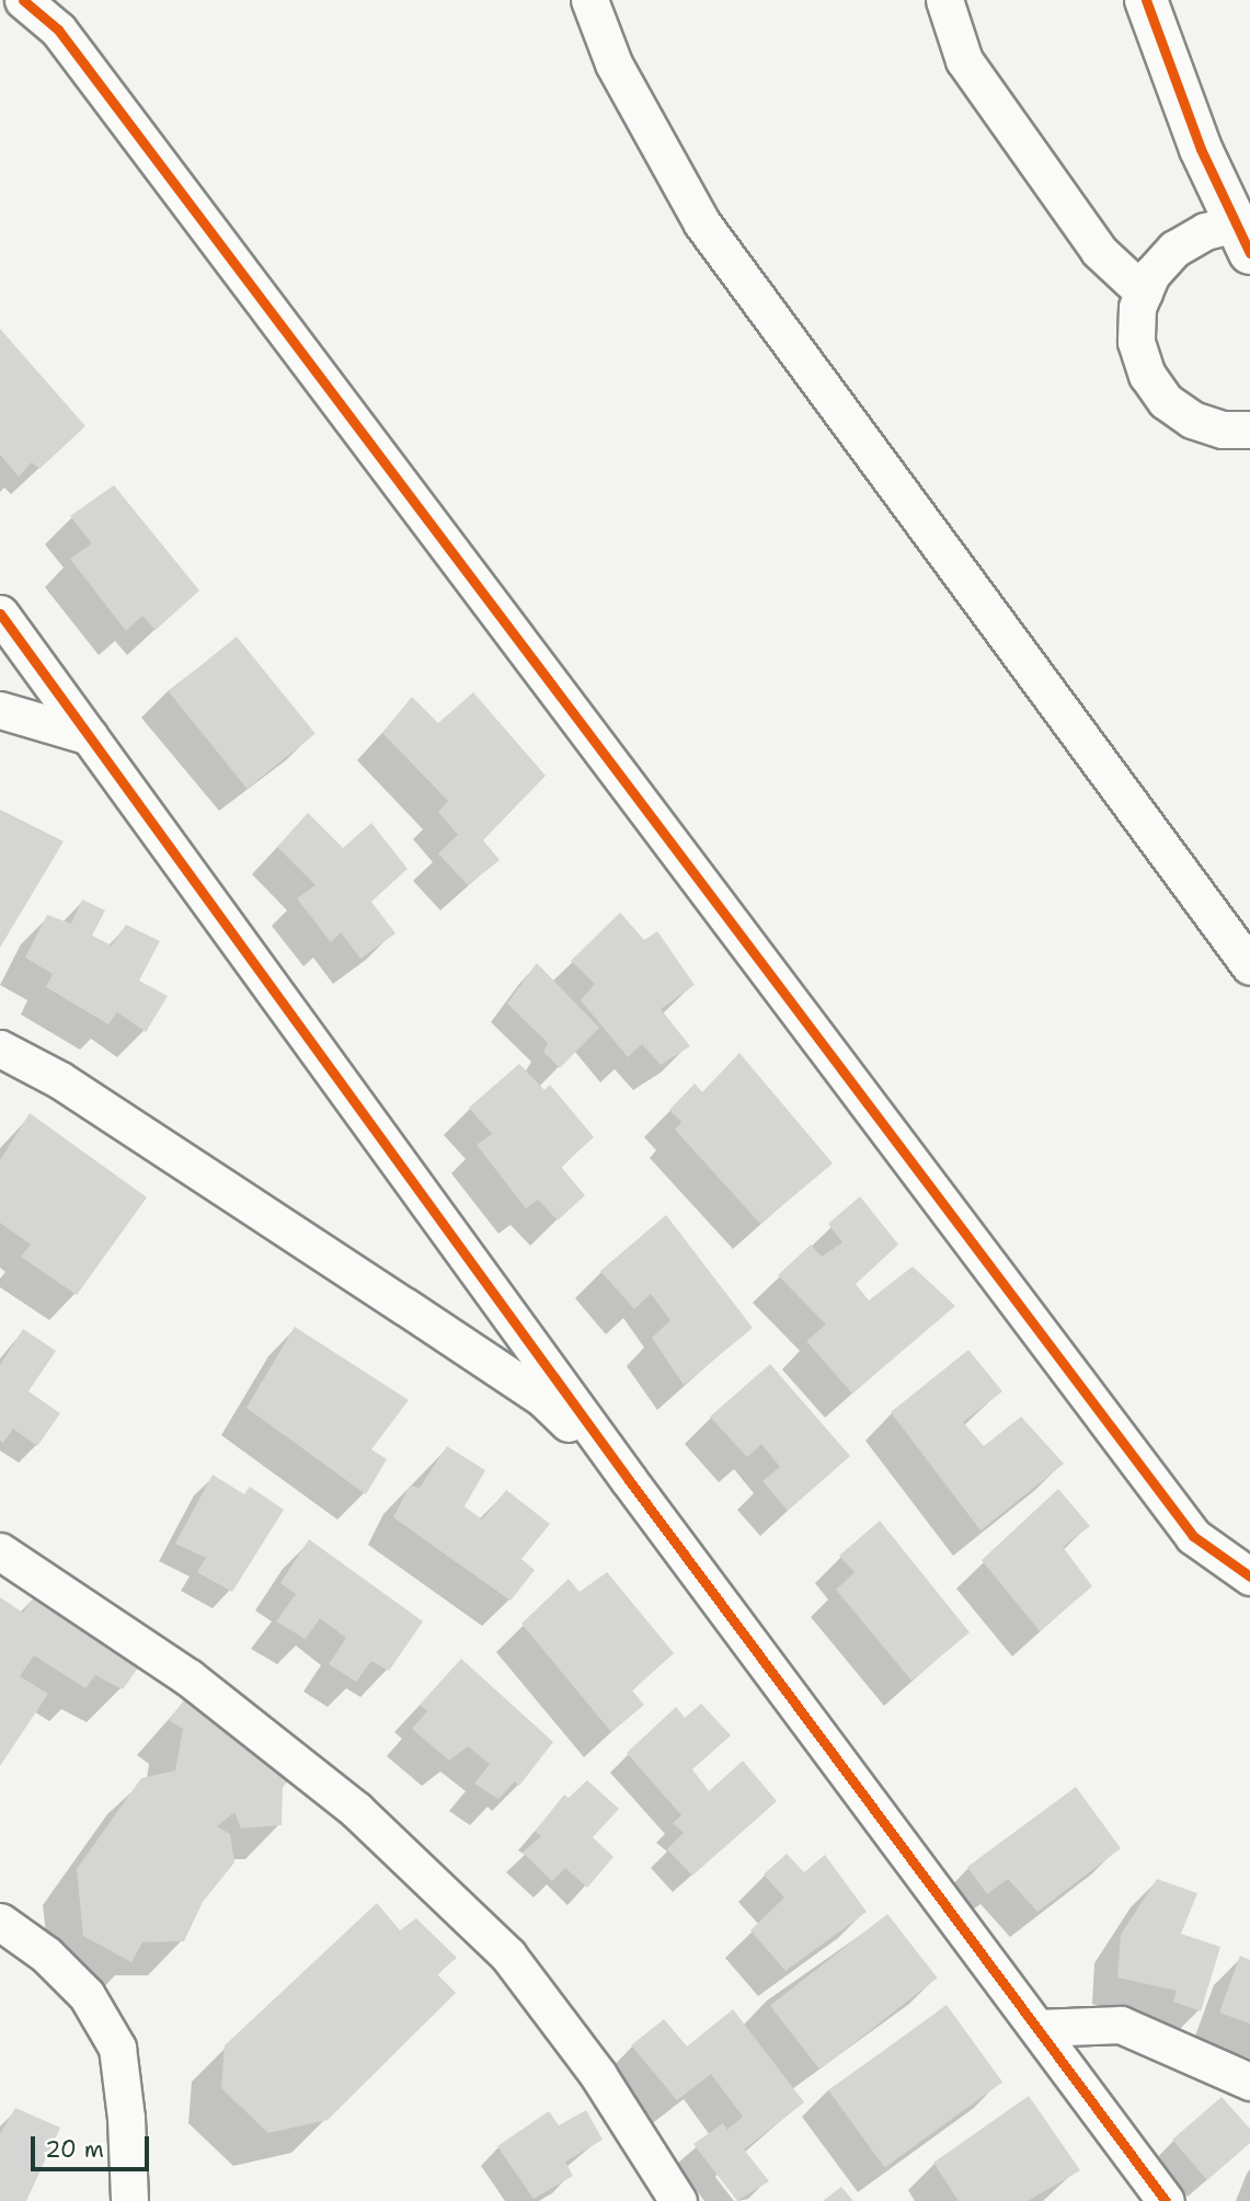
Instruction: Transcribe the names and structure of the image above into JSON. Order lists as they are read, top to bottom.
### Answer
{
  "scale_bar": "20 m"
}
